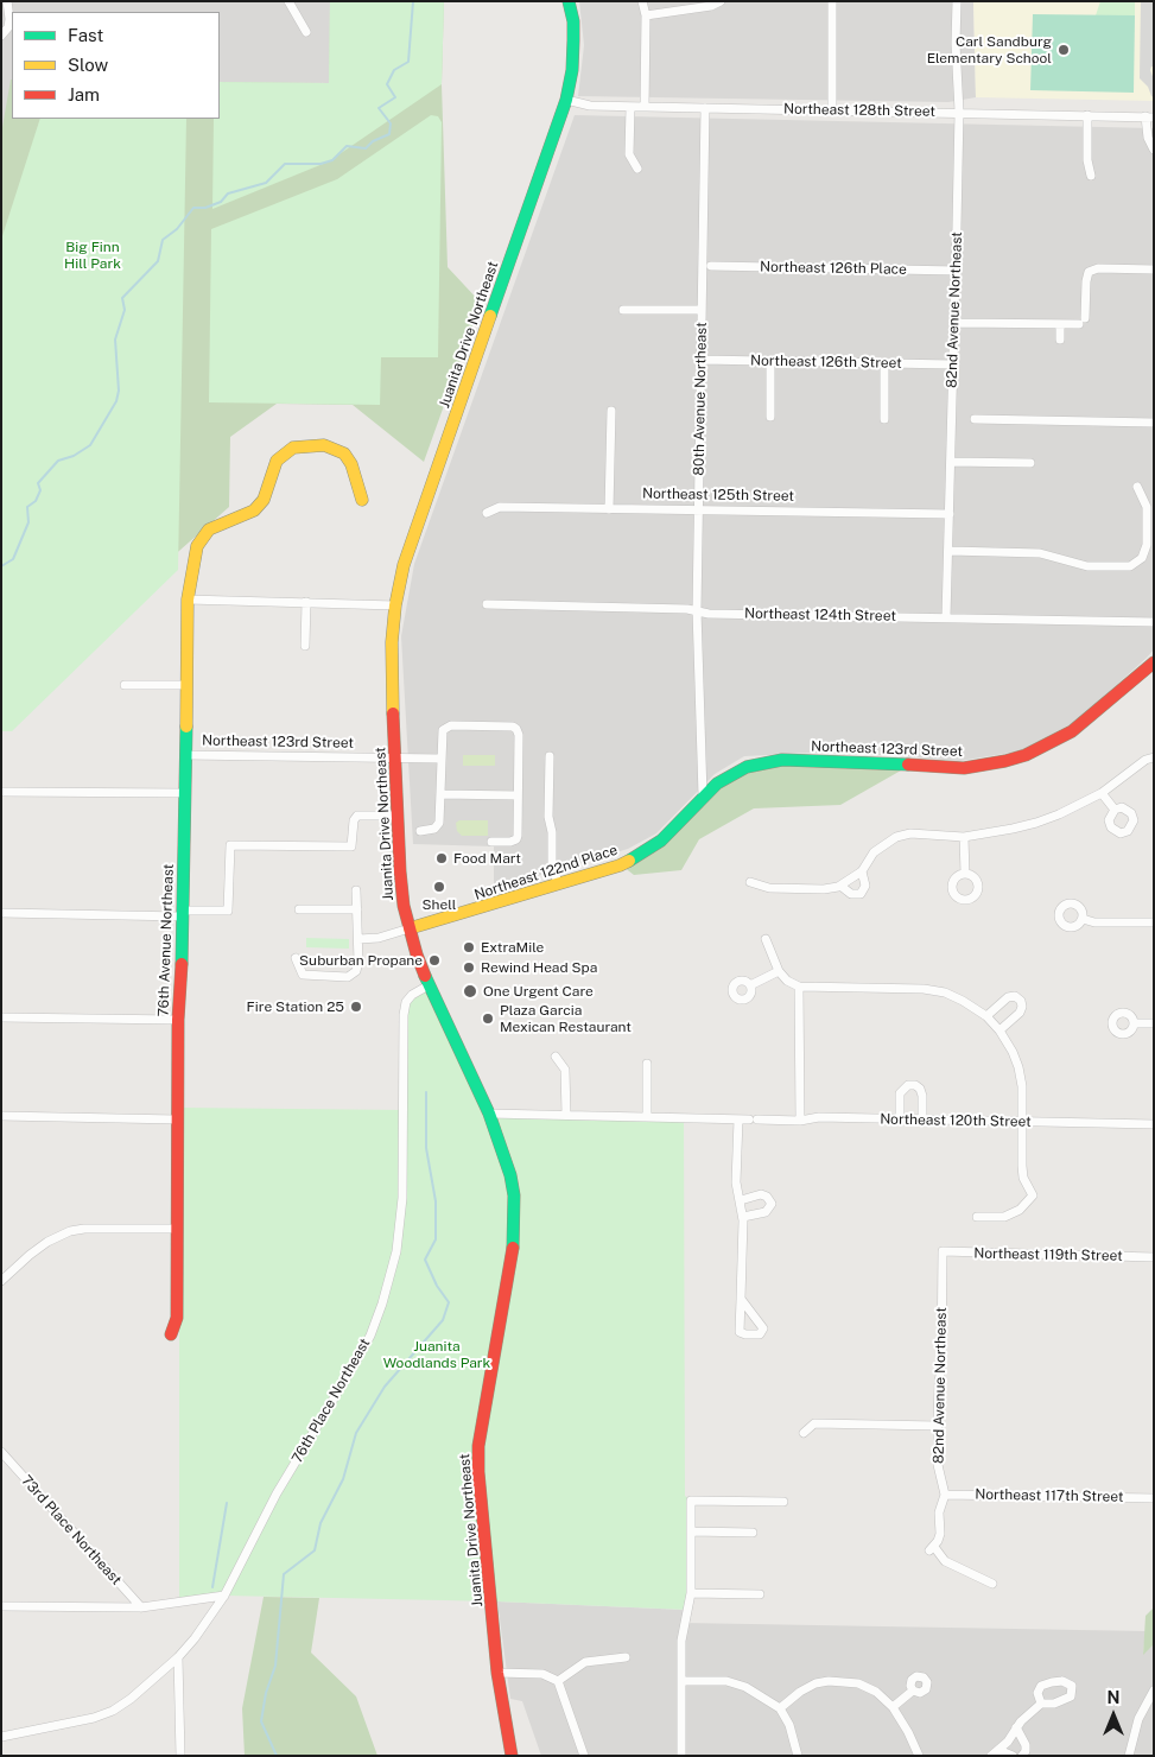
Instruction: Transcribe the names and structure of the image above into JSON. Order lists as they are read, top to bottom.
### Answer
{
  "streets": {
    "street": [
      "Northeast 128th Street",
      "Northeast 126th Place",
      "82nd Avenue Northeast",
      "Juanita Drive Northeast",
      "Northeast 126th Street",
      "80th Avenue Northeast",
      "Northeast 125th Street",
      "Northeast 124th Street",
      "Northeast 123rd Street",
      "Northeast 122nd Place",
      "76th Avenue Northeast",
      "Northeast 120th Street",
      "Northeast 119th Street",
      "76th Place Northeast",
      "Northeast 117th Street",
      "73rd Place Northeast"
    ]
  },
  "crossings": [
    ["Northeast 128th Street", "82nd Avenue Northeast"],
    ["Northeast 128th Street", "Juanita Drive Northeast"],
    ["Northeast 128th Street", "80th Avenue Northeast"],
    ["Northeast 126th Place", "82nd Avenue Northeast"],
    ["82nd Avenue Northeast", "Northeast 126th Street"],
    ["82nd Avenue Northeast", "Northeast 125th Street"],
    ["82nd Avenue Northeast", "Northeast 124th Street"],
    ["82nd Avenue Northeast", "Northeast 119th Street"],
    ["82nd Avenue Northeast", "Northeast 117th Street"],
    ["Juanita Drive Northeast", "Northeast 123rd Street"],
    ["Juanita Drive Northeast", "Northeast 122nd Place"],
    ["Juanita Drive Northeast", "Northeast 120th Street"],
    ["Juanita Drive Northeast", "76th Place Northeast"],
    ["Northeast 126th Street", "80th Avenue Northeast"],
    ["80th Avenue Northeast", "Northeast 125th Street"],
    ["80th Avenue Northeast", "Northeast 124th Street"],
    ["80th Avenue Northeast", "Northeast 123rd Street"],
    ["80th Avenue Northeast", "Northeast 122nd Place"],
    ["Northeast 123rd Street", "Northeast 122nd Place"],
    ["Northeast 123rd Street", "76th Avenue Northeast"]
  ],
  "parks": ["Big Finn Hill Park", "Juanita Woodlands Park"],
  "places": [
    "Carl Sandburg Elementary School",
    "Food Mart",
    "Shell",
    "ExtraMile",
    "Suburban Propane",
    "Rewind Head Spa",
    "One Urgent Care",
    "Fire Station 25",
    "Plaza Garcia Mexican Restaurant"
  ],
  "legend": ["Fast", "Slow", "Jam"],
  "north": "top"
}
